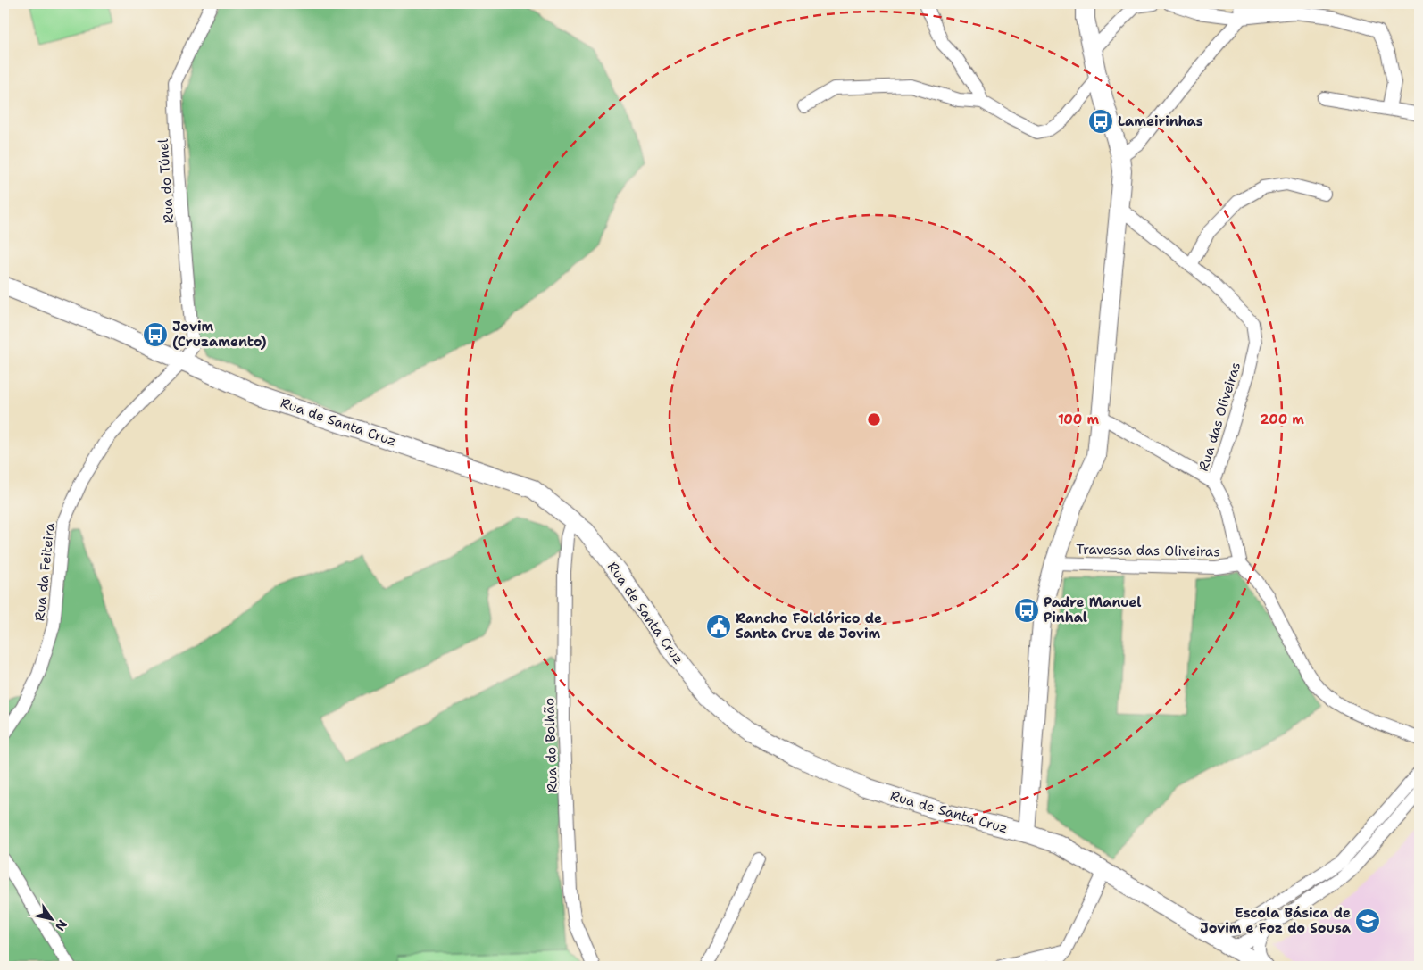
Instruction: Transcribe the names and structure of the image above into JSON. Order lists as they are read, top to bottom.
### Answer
{
  "streets": {
    "main road": ["Rua de Santa Cruz"],
    "street": [
      "Rua do Túnel",
      "Rua das Oliveiras",
      "Travessa das Oliveiras",
      "Rua da Feiteira",
      "Rua do Bolhão"
    ]
  },
  "crossings": [
    ["Rua do Túnel", "Rua de Santa Cruz"],
    ["Rua do Túnel", "Rua da Feiteira"],
    ["Rua das Oliveiras", "Travessa das Oliveiras"],
    ["Rua de Santa Cruz", "Rua da Feiteira"],
    ["Rua de Santa Cruz", "Rua do Bolhão"]
  ],
  "places": {
    "bus stop": ["Lameirinhas", "Jovim (Cruzamento)", "Padre Manuel Pinhal"],
    "public building": ["Rancho Folclórico de Santa Cruz de Jovim"],
    "school or university": ["Escola Básica de Jovim e Foz do Sousa"]
  },
  "north": "bottom right",
  "rings": ["100 m", "200 m"]
}
